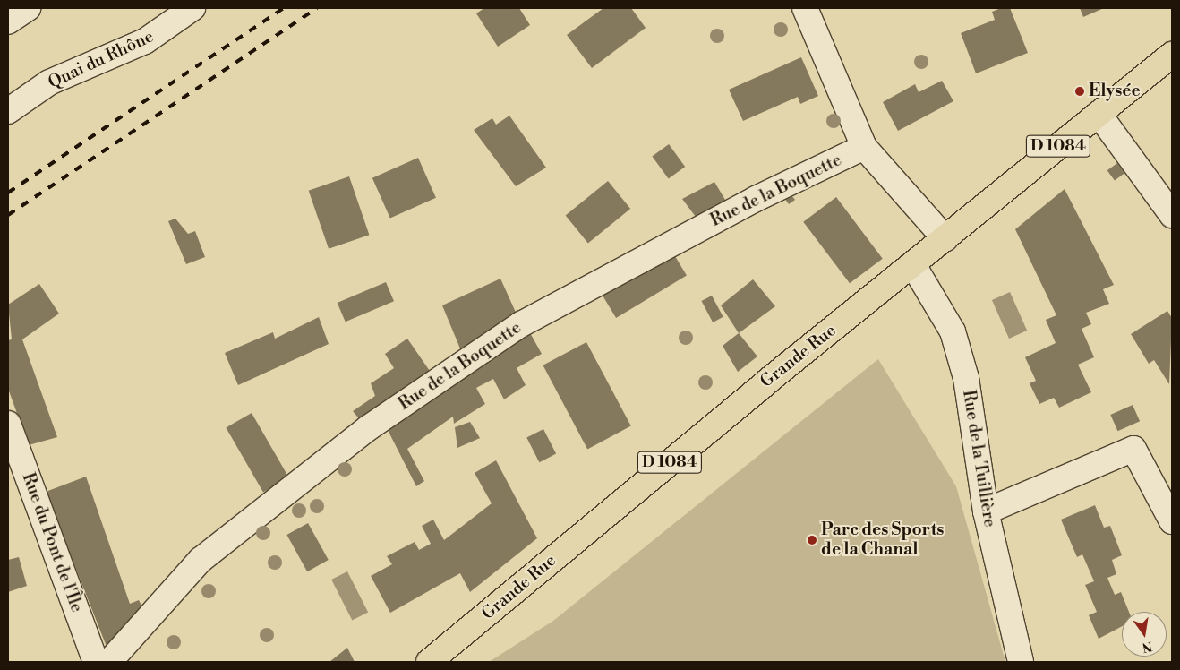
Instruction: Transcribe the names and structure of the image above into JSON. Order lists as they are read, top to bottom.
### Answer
{
  "streets": {
    "main road": ["D 1084", "Grande Rue"],
    "street": [
      "Quai du Rhône",
      "Rue de la Boquette",
      "Rue de la Tuillière",
      "Rue du Pont de l'Île"
    ]
  },
  "crossings": [
    ["Grande Rue", "Rue de la Tuillière"]
  ],
  "places": ["Elysée", "Parc des Sports de la Chanal"],
  "north": "bottom"
}
